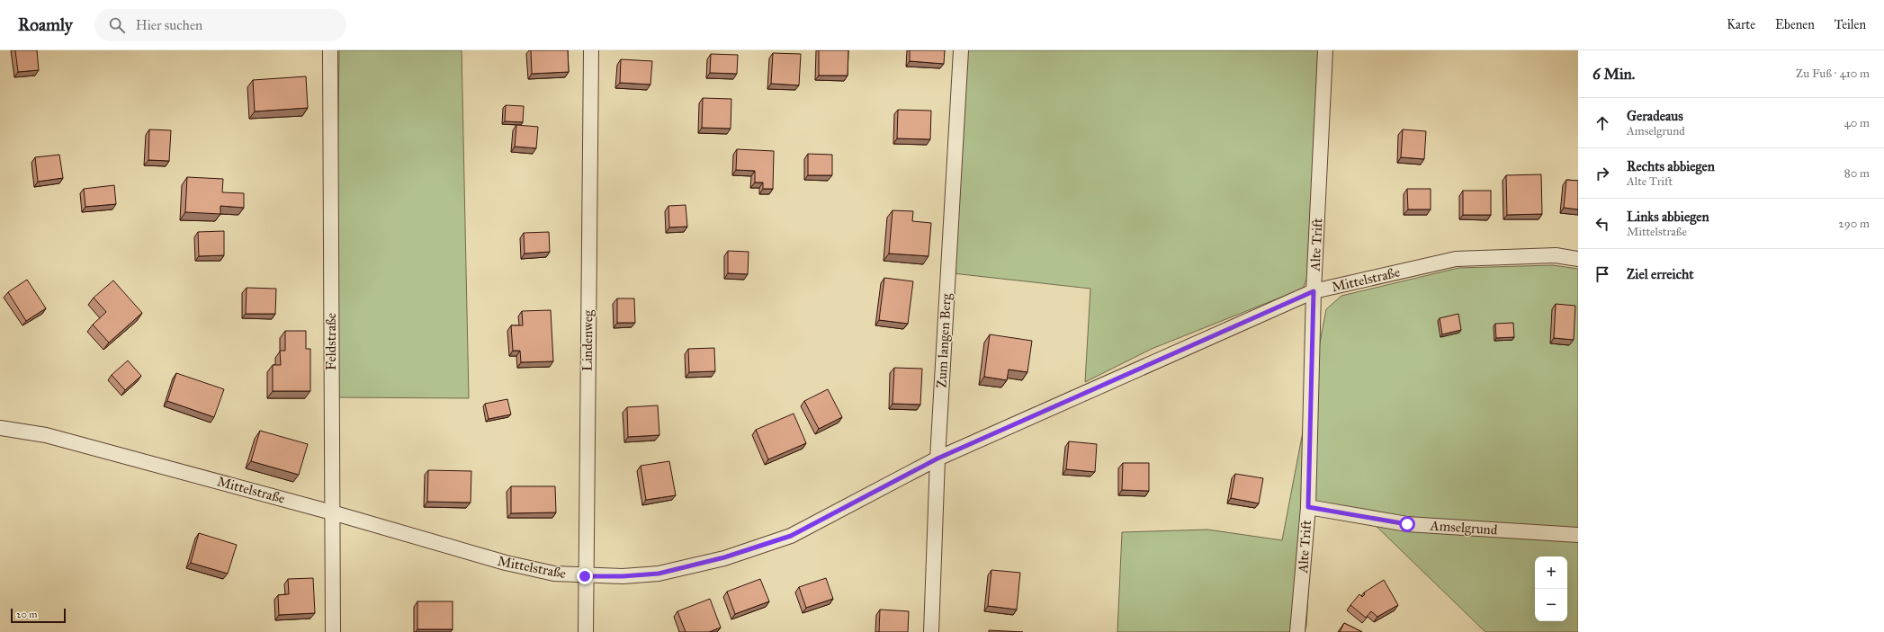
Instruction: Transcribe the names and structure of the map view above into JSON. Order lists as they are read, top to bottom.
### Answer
{
  "streets": {
    "street": [
      "Alte Trift",
      "Mittelstraße",
      "Lindenweg",
      "Zum langen Berg",
      "Feldstraße",
      "Amselgrund"
    ]
  },
  "crossings": [
    ["Alte Trift", "Mittelstraße"],
    ["Alte Trift", "Amselgrund"],
    ["Mittelstraße", "Lindenweg"],
    ["Mittelstraße", "Zum langen Berg"],
    ["Mittelstraße", "Feldstraße"]
  ],
  "scale_bar": "20 m",
  "page": {
    "header": "Roamly",
    "search": "Hier suchen",
    "nav": ["Karte", "Ebenen", "Teilen"],
    "heading": ["6 Min.", "Zu Fuß · 410 m"],
    "list": [
      ["Geradeaus", "Amselgrund", "40 m"],
      ["Rechts abbiegen", "Alte Trift", "80 m"],
      ["Links abbiegen", "Mittelstraße", "290 m"],
      "Ziel erreicht"
    ],
    "map_buttons": ["+", "−"],
    "scale": "20 m"
  }
}
